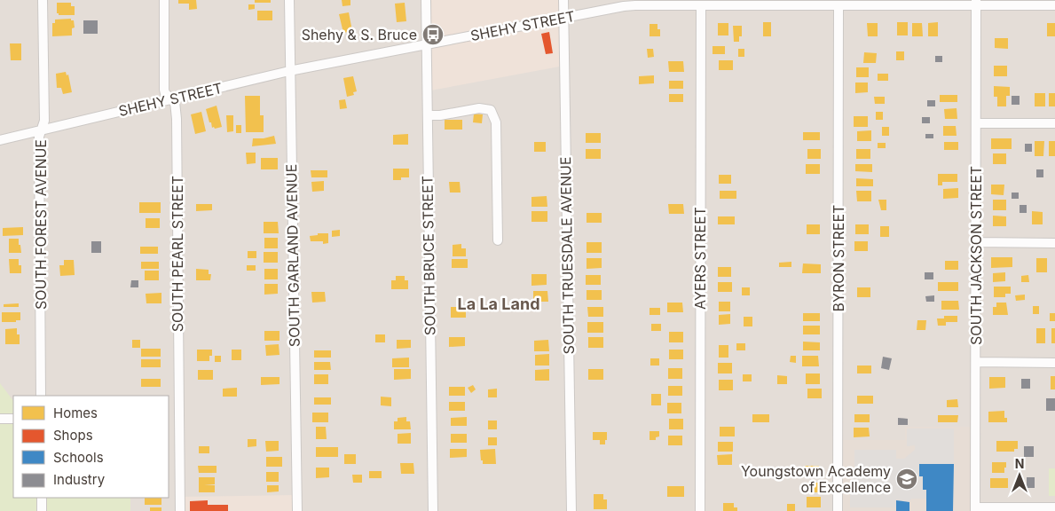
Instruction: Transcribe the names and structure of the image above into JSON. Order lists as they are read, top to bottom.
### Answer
{
  "streets": {
    "street": [
      "SHEHY STREET",
      "SOUTH FOREST AVENUE",
      "SOUTH PEARL STREET",
      "SOUTH GARLAND AVENUE",
      "SOUTH BRUCE STREET",
      "SOUTH TRUESDALE AVENUE",
      "SOUTH JACKSON STREET",
      "AYERS STREET",
      "BYRON STREET"
    ]
  },
  "crossings": [
    ["SHEHY STREET", "SOUTH FOREST AVENUE"],
    ["SHEHY STREET", "SOUTH PEARL STREET"],
    ["SHEHY STREET", "SOUTH GARLAND AVENUE"],
    ["SHEHY STREET", "SOUTH BRUCE STREET"],
    ["SHEHY STREET", "SOUTH TRUESDALE AVENUE"],
    ["SHEHY STREET", "SOUTH JACKSON STREET"],
    ["SHEHY STREET", "AYERS STREET"],
    ["SHEHY STREET", "BYRON STREET"]
  ],
  "districts": ["La La Land"],
  "places": {
    "bus stop": ["Shehy & S. Bruce"],
    "school or university": ["Youngstown Academy of Excellence"]
  },
  "legend": [
    "Homes",
    "Shops",
    "Schools",
    "Industry"
  ],
  "north": "top"
}
